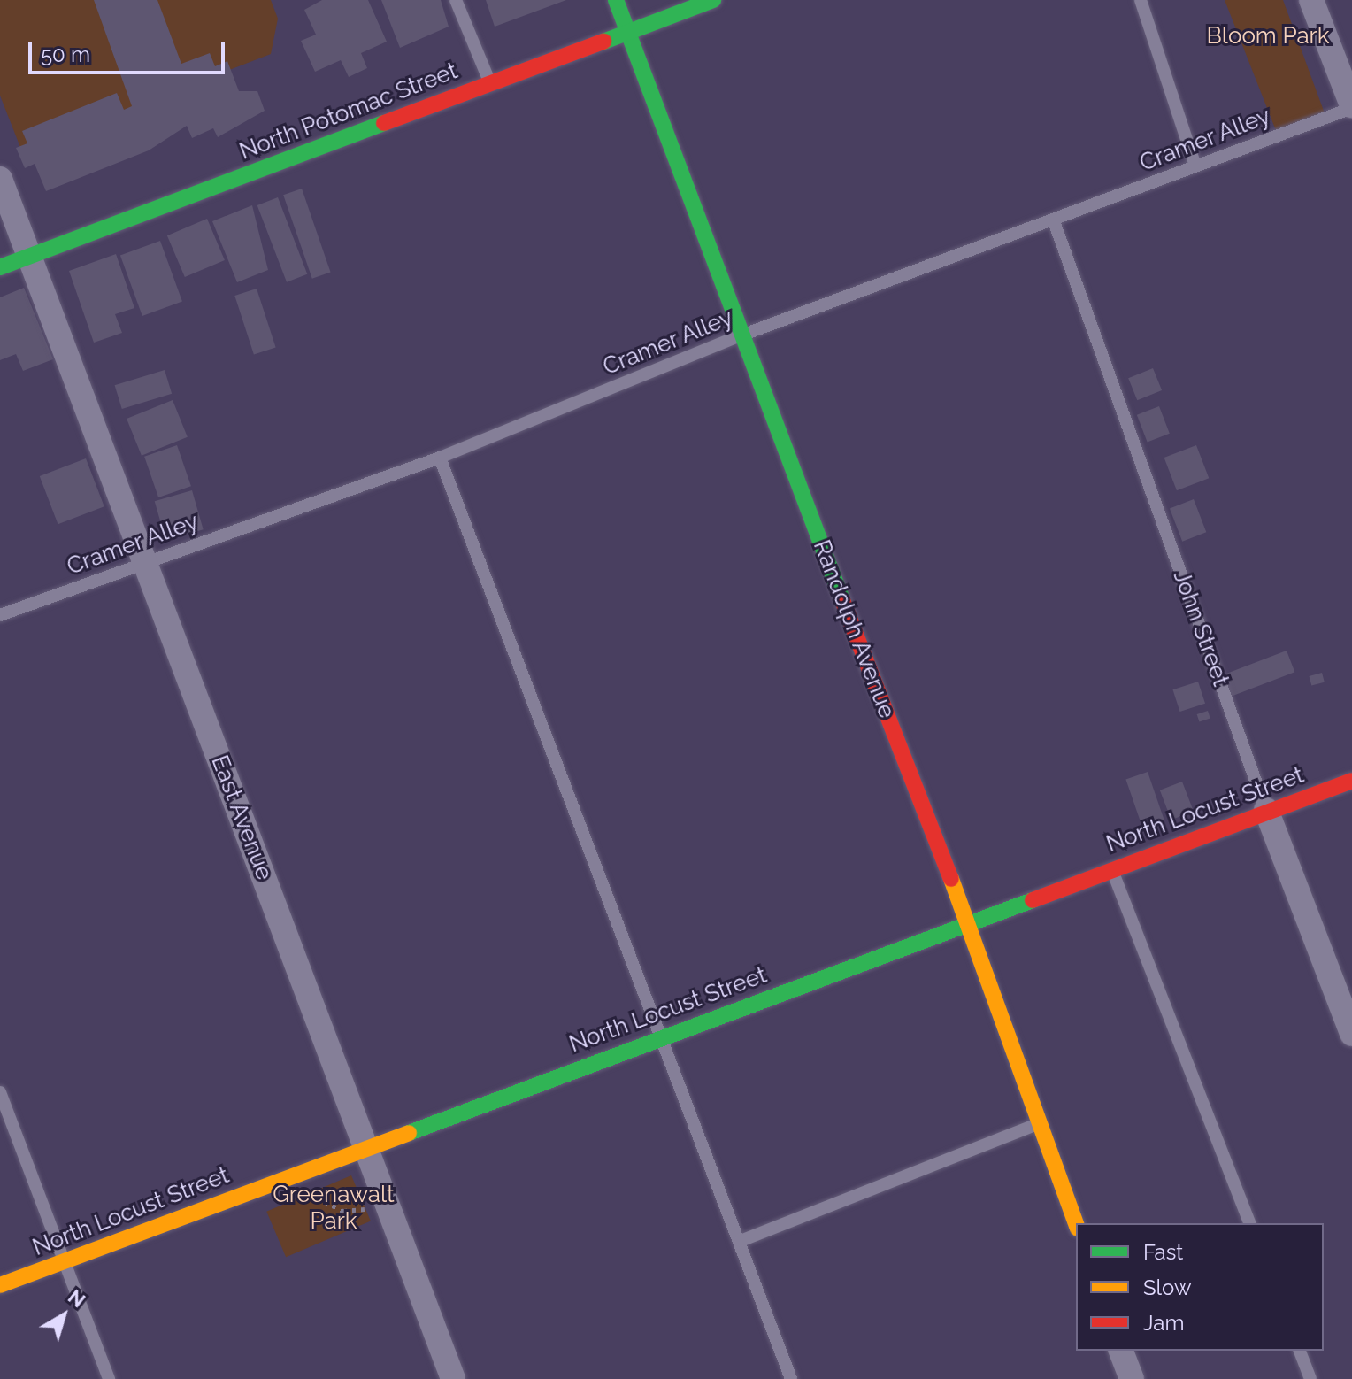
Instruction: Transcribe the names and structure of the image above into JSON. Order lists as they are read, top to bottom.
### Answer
{
  "streets": {
    "main road": ["North Potomac Street", "Randolph Avenue", "North Locust Street"],
    "street": ["John Street", "East Avenue"],
    "lane": ["Cramer Alley"]
  },
  "crossings": [
    ["North Potomac Street", "Randolph Avenue"],
    ["North Potomac Street", "East Avenue"],
    ["Cramer Alley", "John Street"],
    ["Cramer Alley", "Randolph Avenue"],
    ["Cramer Alley", "East Avenue"],
    ["John Street", "North Locust Street"],
    ["Randolph Avenue", "North Locust Street"],
    ["North Locust Street", "East Avenue"]
  ],
  "parks": ["Bloom Park", "Greenawalt Park"],
  "legend": ["Fast", "Slow", "Jam"],
  "scale_bar": "50 m",
  "north": "top right"
}
